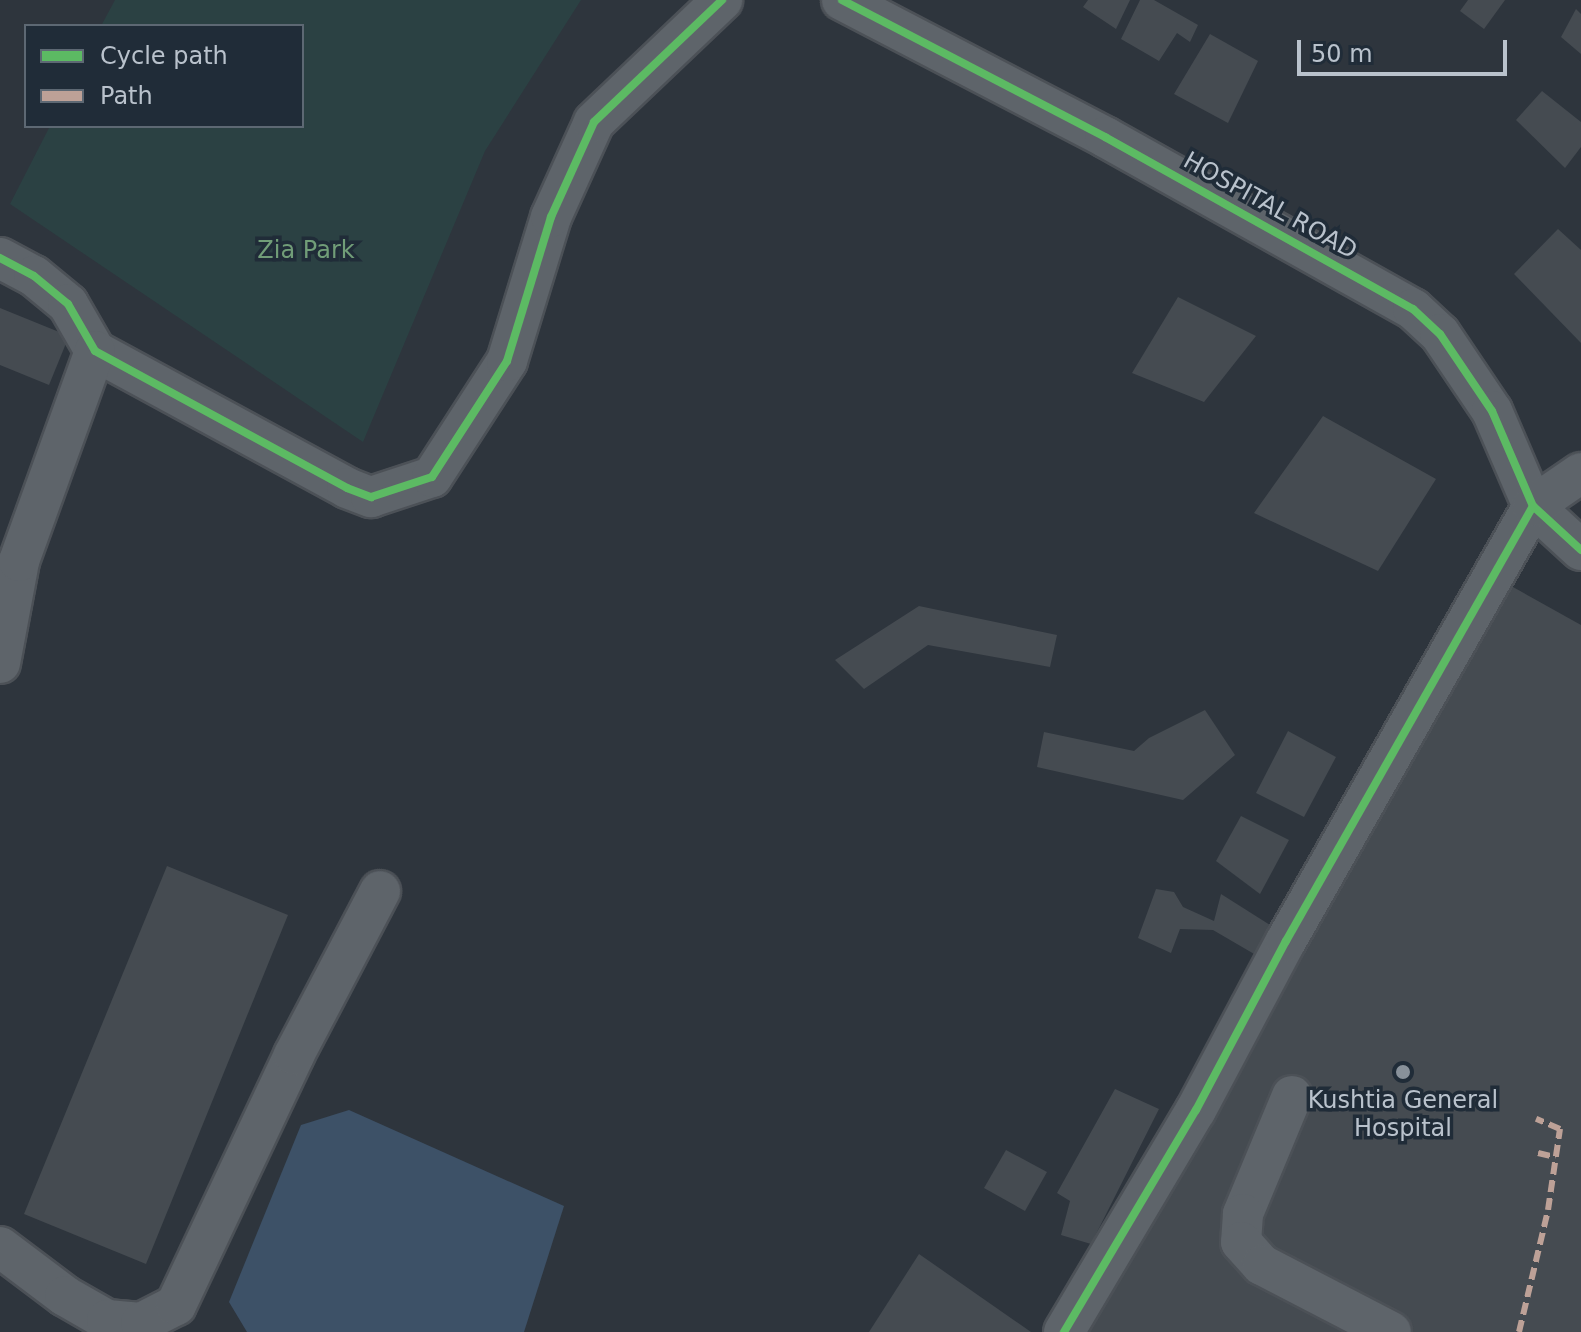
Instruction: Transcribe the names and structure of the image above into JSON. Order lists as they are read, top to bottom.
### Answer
{
  "streets": {
    "street": ["HOSPITAL ROAD"]
  },
  "parks": ["Zia Park"],
  "places": ["Kushtia General Hospital"],
  "legend": ["Cycle path", "Path"],
  "scale_bar": "50 m"
}
